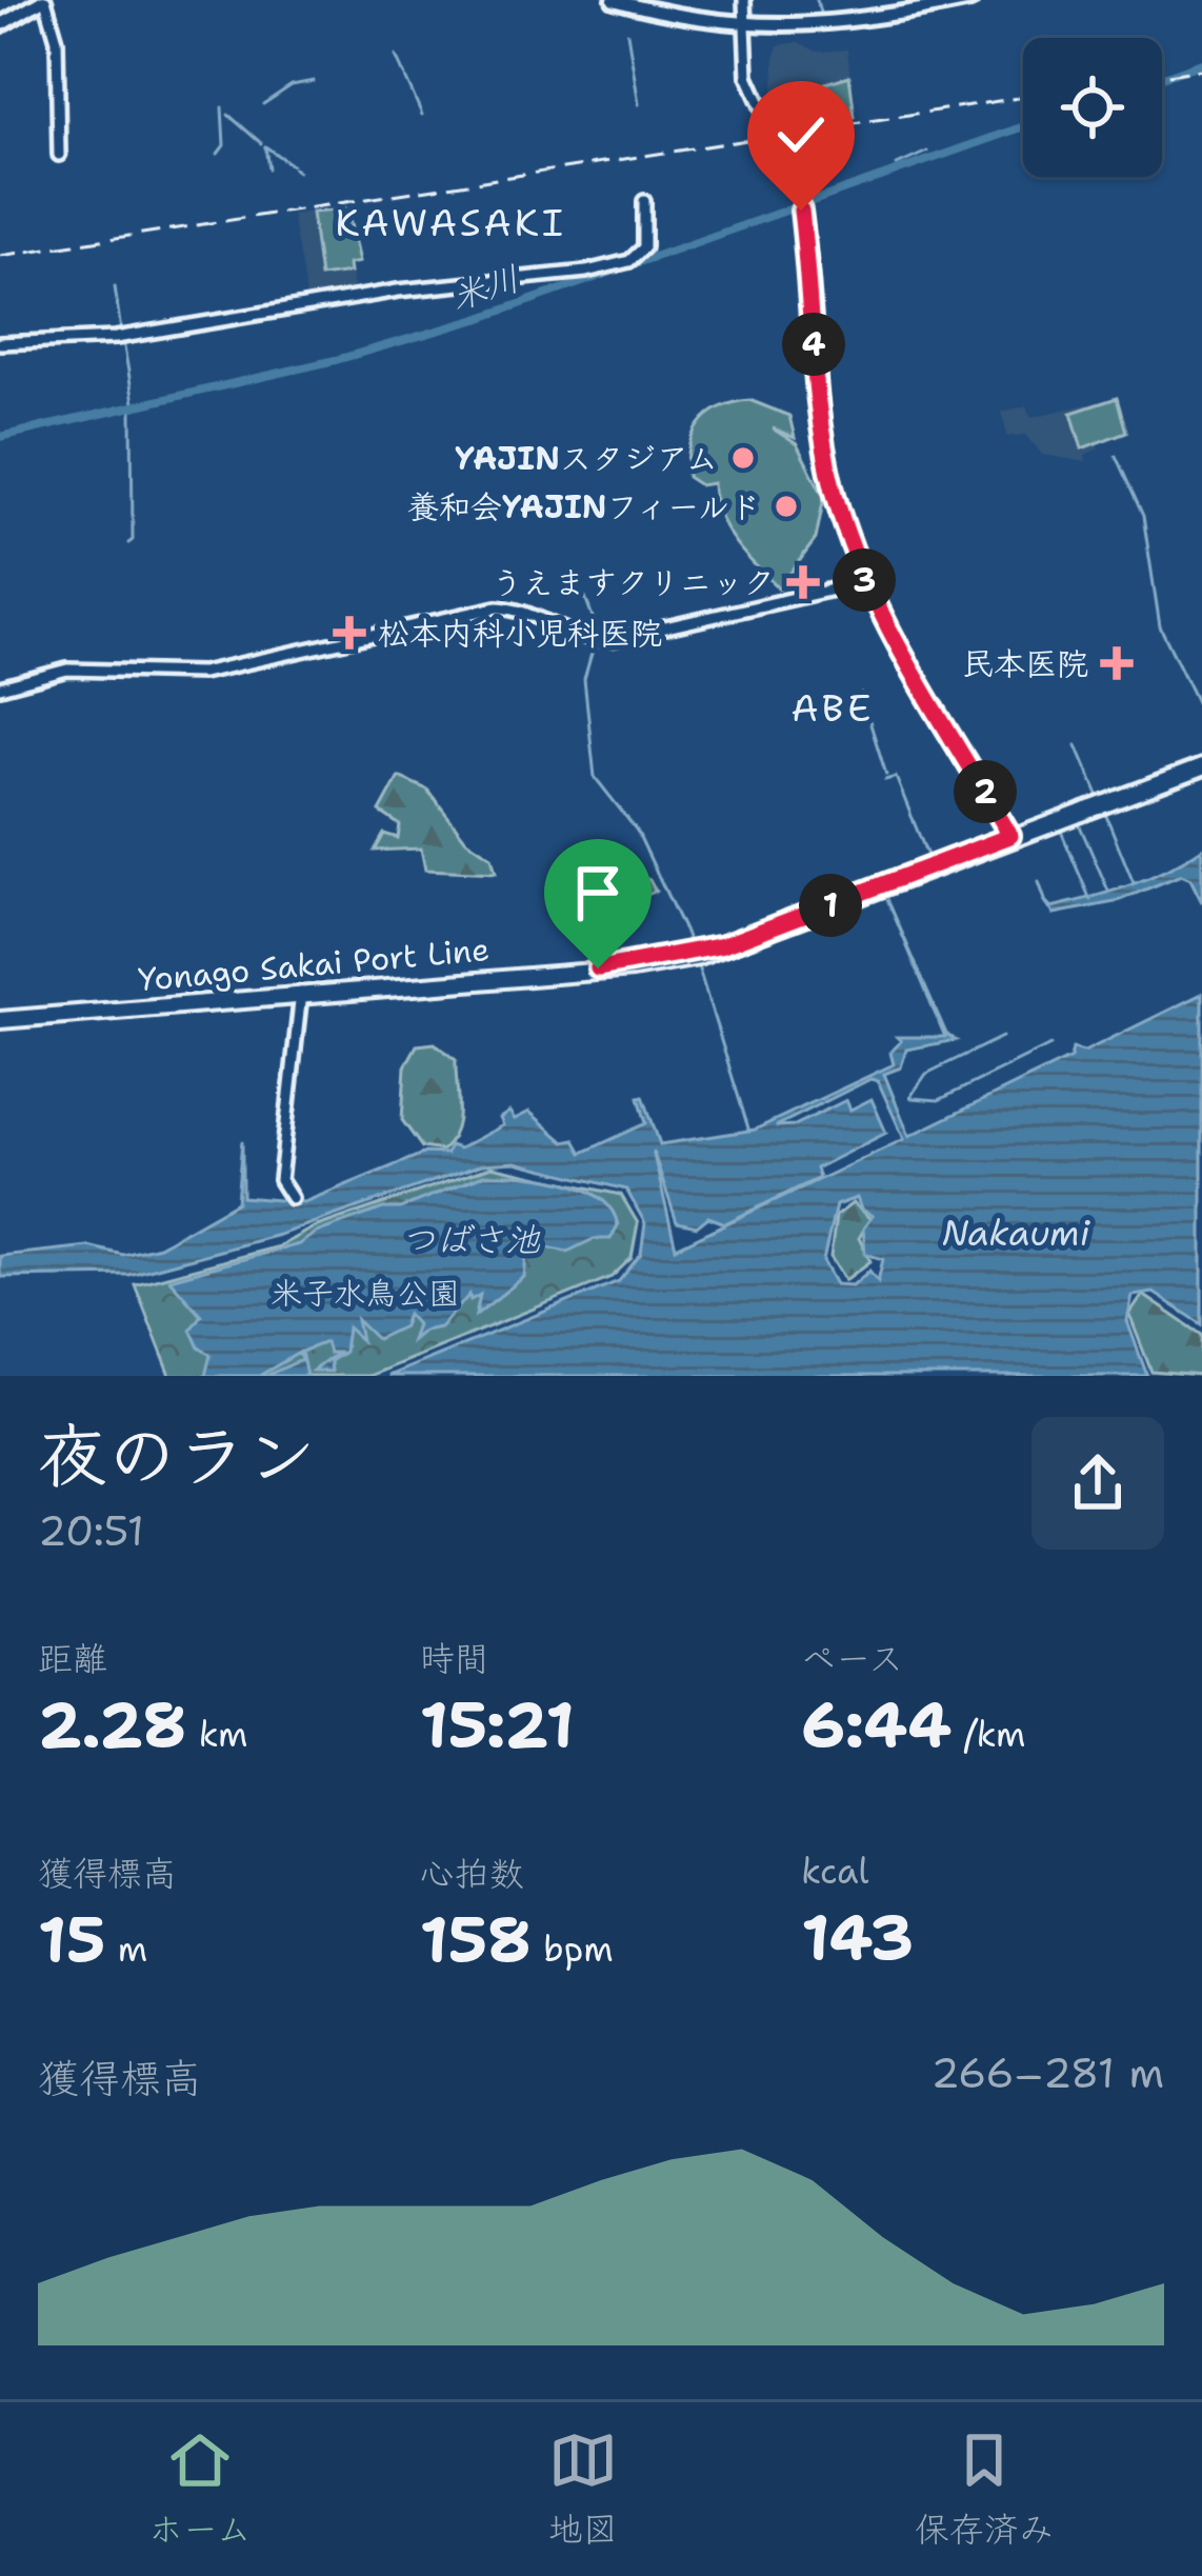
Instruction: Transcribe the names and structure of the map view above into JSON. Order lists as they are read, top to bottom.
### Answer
{
  "streets": {
    "main road": ["Yonago Sakai Port Line"]
  },
  "districts": ["KAWASAKI", "ABE"],
  "water": ["米川", "Nakaumi", "つばさ池"],
  "parks": ["米子水鳥公園"],
  "places": {
    "other": ["YAJINスタジアム", "養和会YAJINフィールド"],
    "health": ["うえますクリニック", "松本内科小児科医院", "民本医院"]
  },
  "page": {
    "pins": [
      "4",
      "3",
      "2",
      "1"
    ],
    "heading": ["夜のラン", "20:51"],
    "stats": [
      ["距離", "2.28 km"],
      ["時間", "15:21"],
      ["ペース", "6:44 /km"],
      ["獲得標高", "15 m"],
      ["心拍数", "158 bpm"],
      ["kcal", "143"]
    ],
    "chart": ["獲得標高", "266–281 m"],
    "tabs": ["ホーム", "地図", "保存済み"]
  }
}
